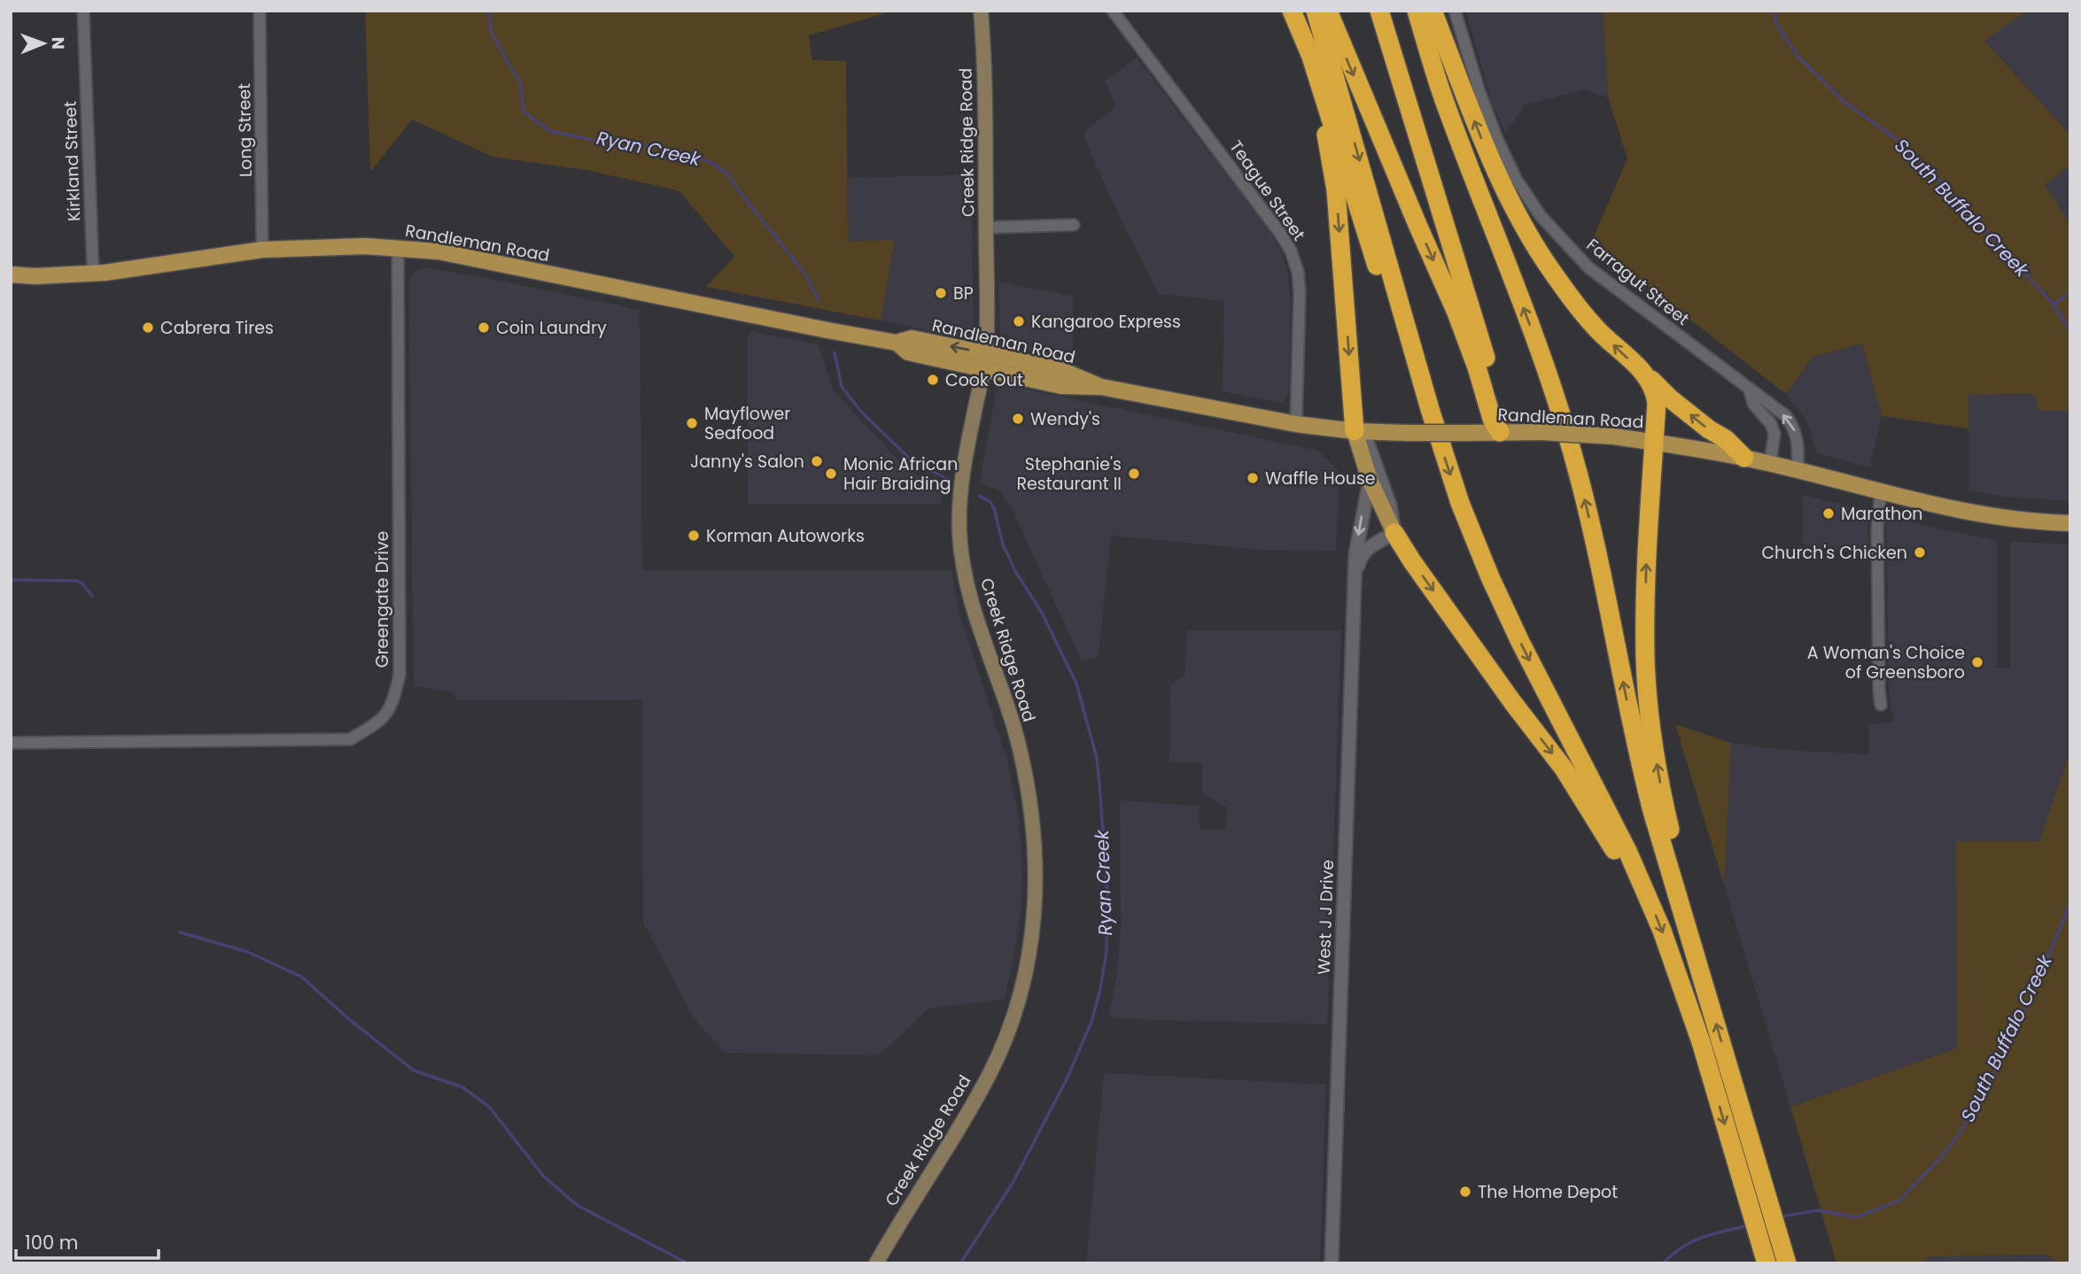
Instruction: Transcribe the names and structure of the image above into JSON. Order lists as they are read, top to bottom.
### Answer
{
  "streets": {
    "main road": ["Creek Ridge Road", "Randleman Road", "West J J Drive"],
    "street": [
      "Long Street",
      "Kirkland Street",
      "Teague Street",
      "Farragut Street",
      "Greengate Drive"
    ]
  },
  "crossings": [
    ["Long Street", "Randleman Road"],
    ["Creek Ridge Road", "Randleman Road"],
    ["Kirkland Street", "Randleman Road"],
    ["Teague Street", "Randleman Road"],
    ["Randleman Road", "Farragut Street"],
    ["Randleman Road", "Greengate Drive"],
    ["Randleman Road", "West J J Drive"]
  ],
  "water": ["Ryan Creek", "South Buffalo Creek"],
  "places": [
    "BP",
    "Kangaroo Express",
    "Cabrera Tires",
    "Coin Laundry",
    "Cook Out",
    "Wendy's",
    "Mayflower Seafood",
    "Janny's Salon",
    "Monic African Hair Braiding",
    "Stephanie's Restaurant II",
    "Waffle House",
    "Marathon",
    "Korman Autoworks",
    "Church's Chicken",
    "A Woman's Choice of Greensboro",
    "The Home Depot"
  ],
  "scale_bar": "100 m",
  "north": "right"
}
